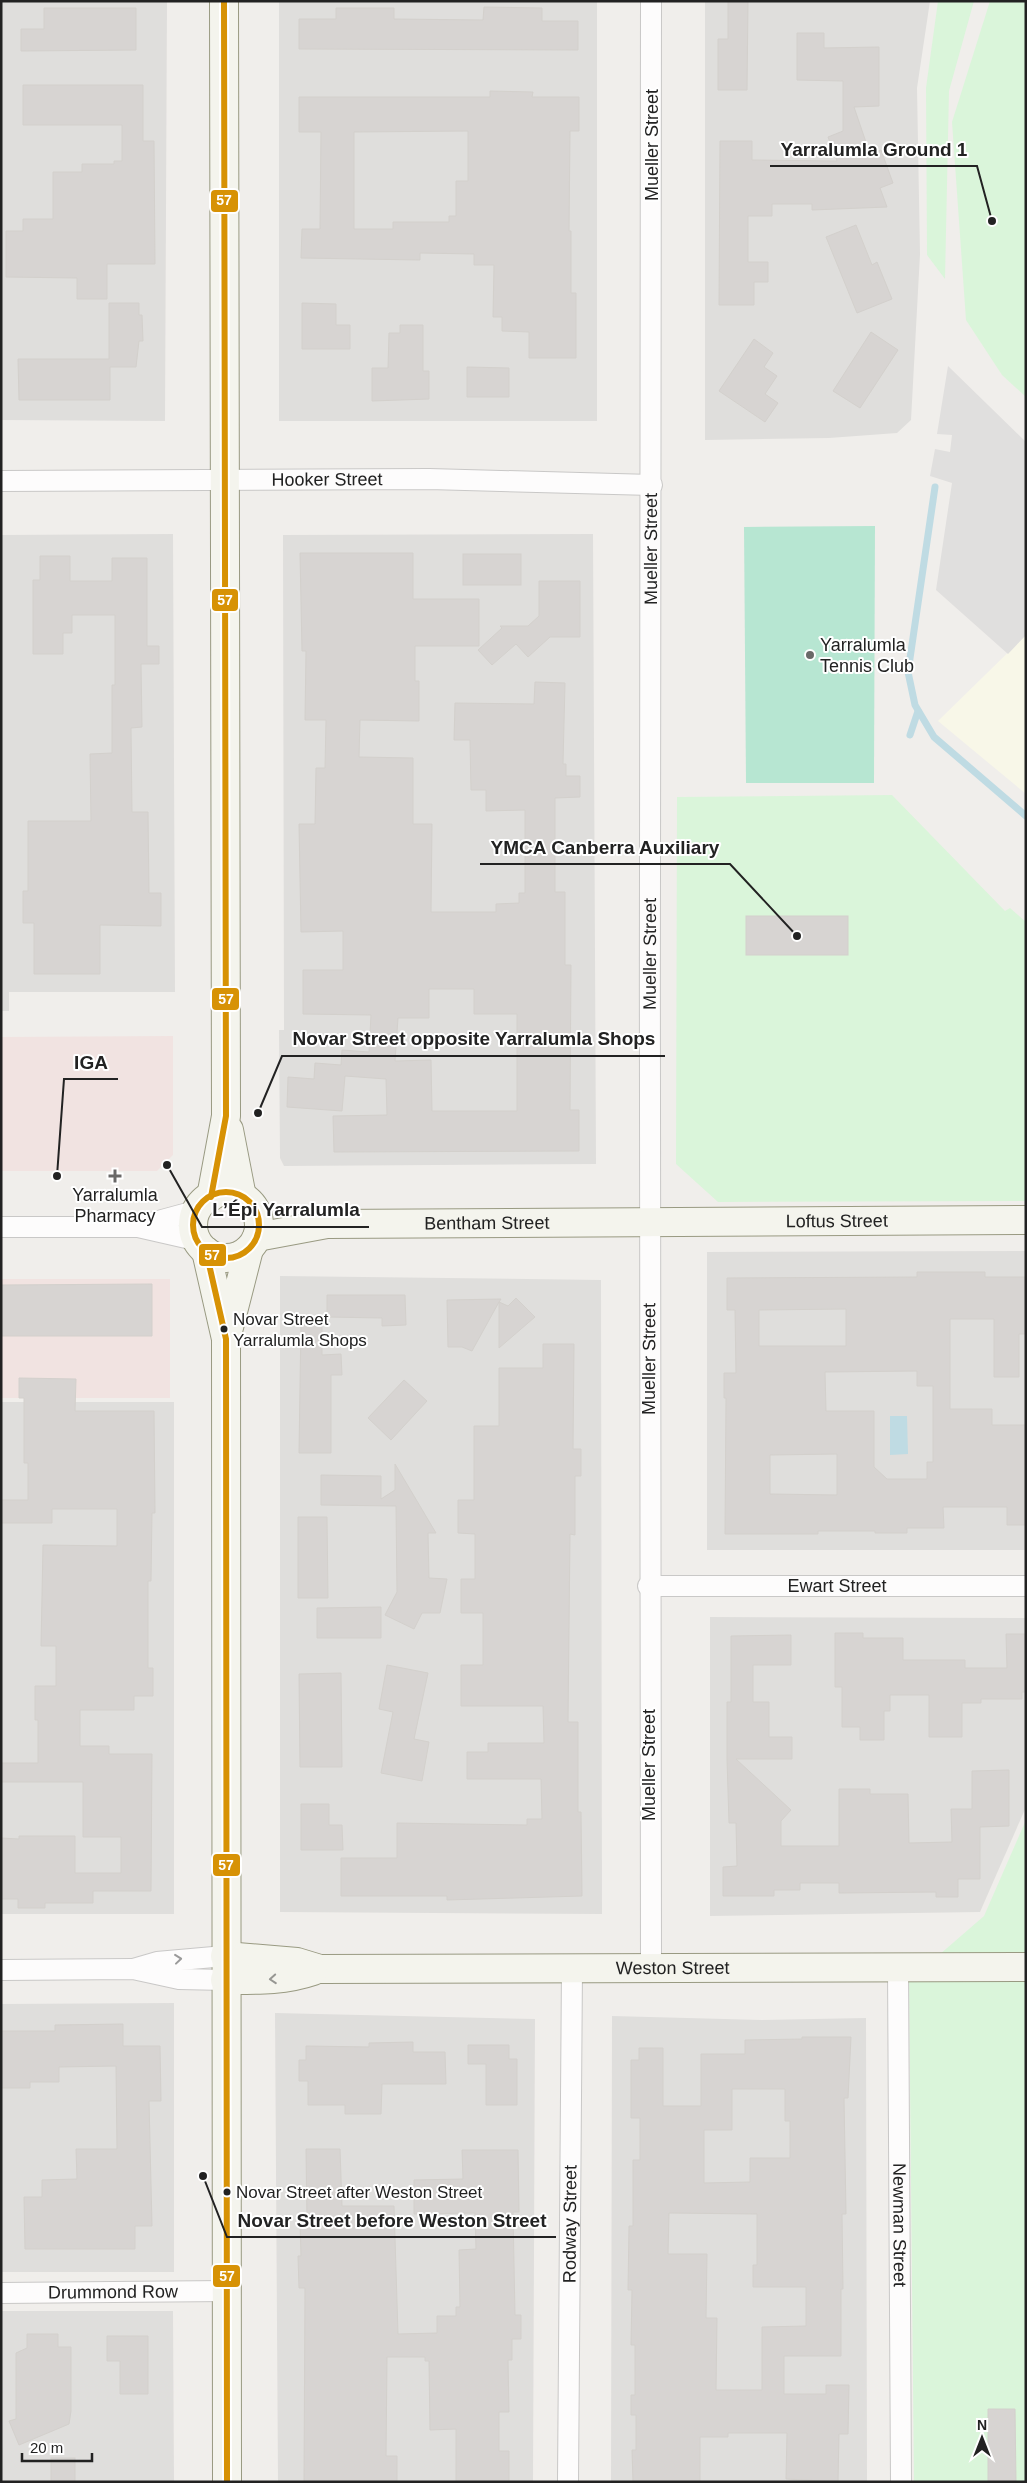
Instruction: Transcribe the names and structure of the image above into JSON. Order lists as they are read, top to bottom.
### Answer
{
  "streets": {
    "main road": ["Loftus Street", "Bentham Street", "Weston Street"],
    "street": [
      "Mueller Street",
      "Hooker Street",
      "Ewart Street",
      "Rodway Street",
      "Newman Street",
      "Drummond Row"
    ]
  },
  "crossings": [
    ["Mueller Street", "Hooker Street"],
    ["Mueller Street", "Loftus Street"],
    ["Mueller Street", "Bentham Street"],
    ["Mueller Street", "Ewart Street"],
    ["Mueller Street", "Weston Street"],
    ["Loftus Street", "Bentham Street"],
    ["Weston Street", "Rodway Street"],
    ["Weston Street", "Newman Street"]
  ],
  "places": {
    "other": [
      "Yarralumla Ground 1",
      "Yarralumla Tennis Club",
      "YMCA Canberra Auxiliary",
      "Novar Street opposite Yarralumla Shops",
      "L’Épi Yarralumla",
      "IGA",
      "Novar Street Yarralumla Shops",
      "Novar Street before Weston Street",
      "Novar Street after Weston Street"
    ],
    "health": ["Yarralumla Pharmacy"]
  },
  "lines": ["transit line 57"],
  "scale_bar": "20 m",
  "north": "top"
}
